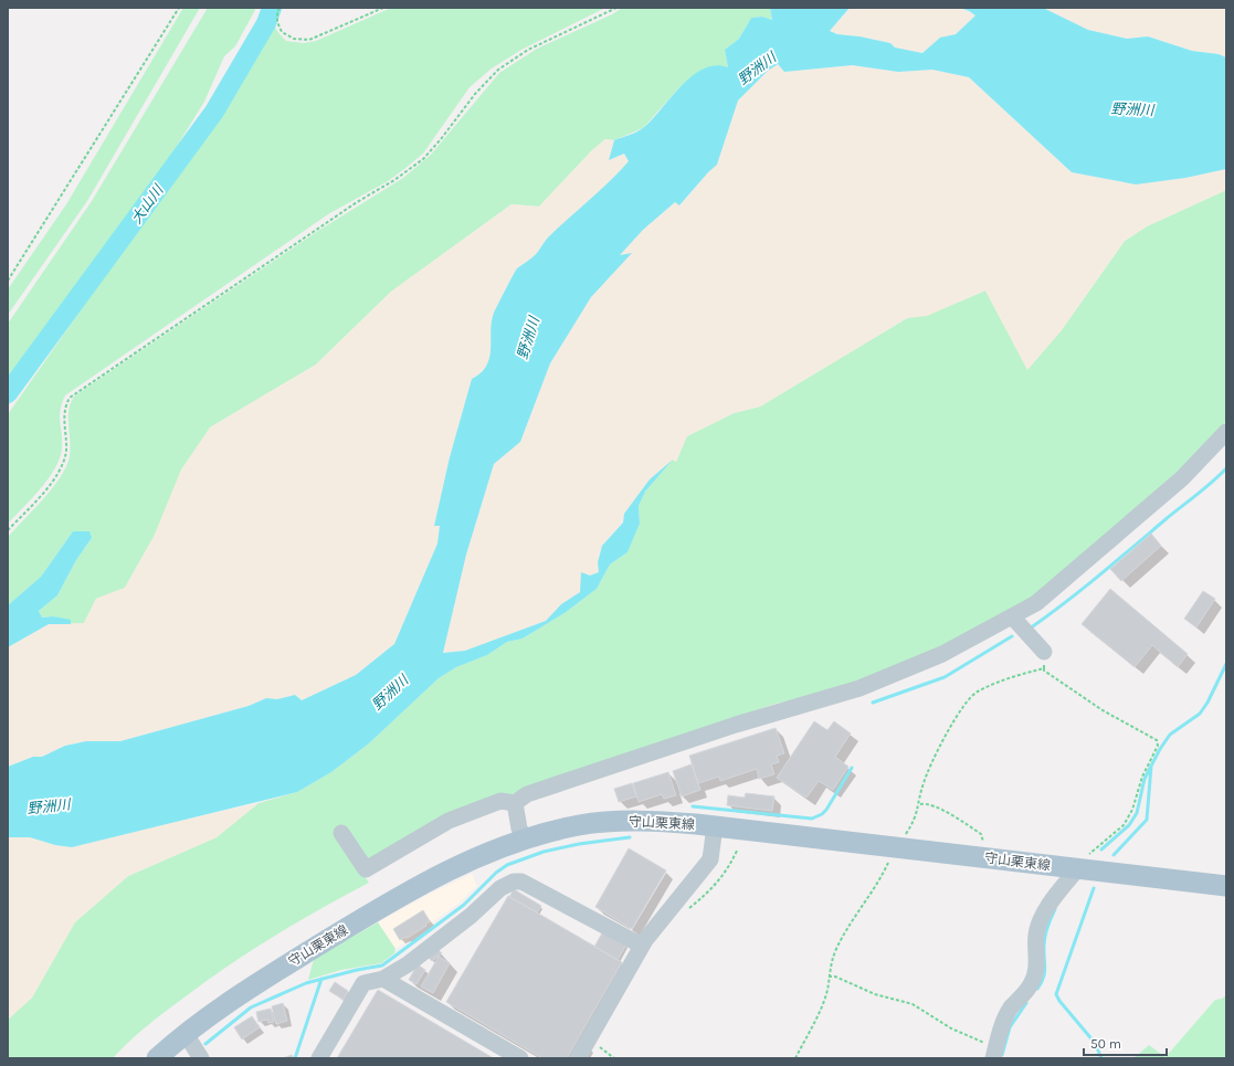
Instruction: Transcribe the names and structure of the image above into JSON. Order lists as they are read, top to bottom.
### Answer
{
  "streets": {
    "main road": ["守山栗東線"]
  },
  "water": ["野洲川", "大山川"],
  "scale_bar": "50 m"
}
